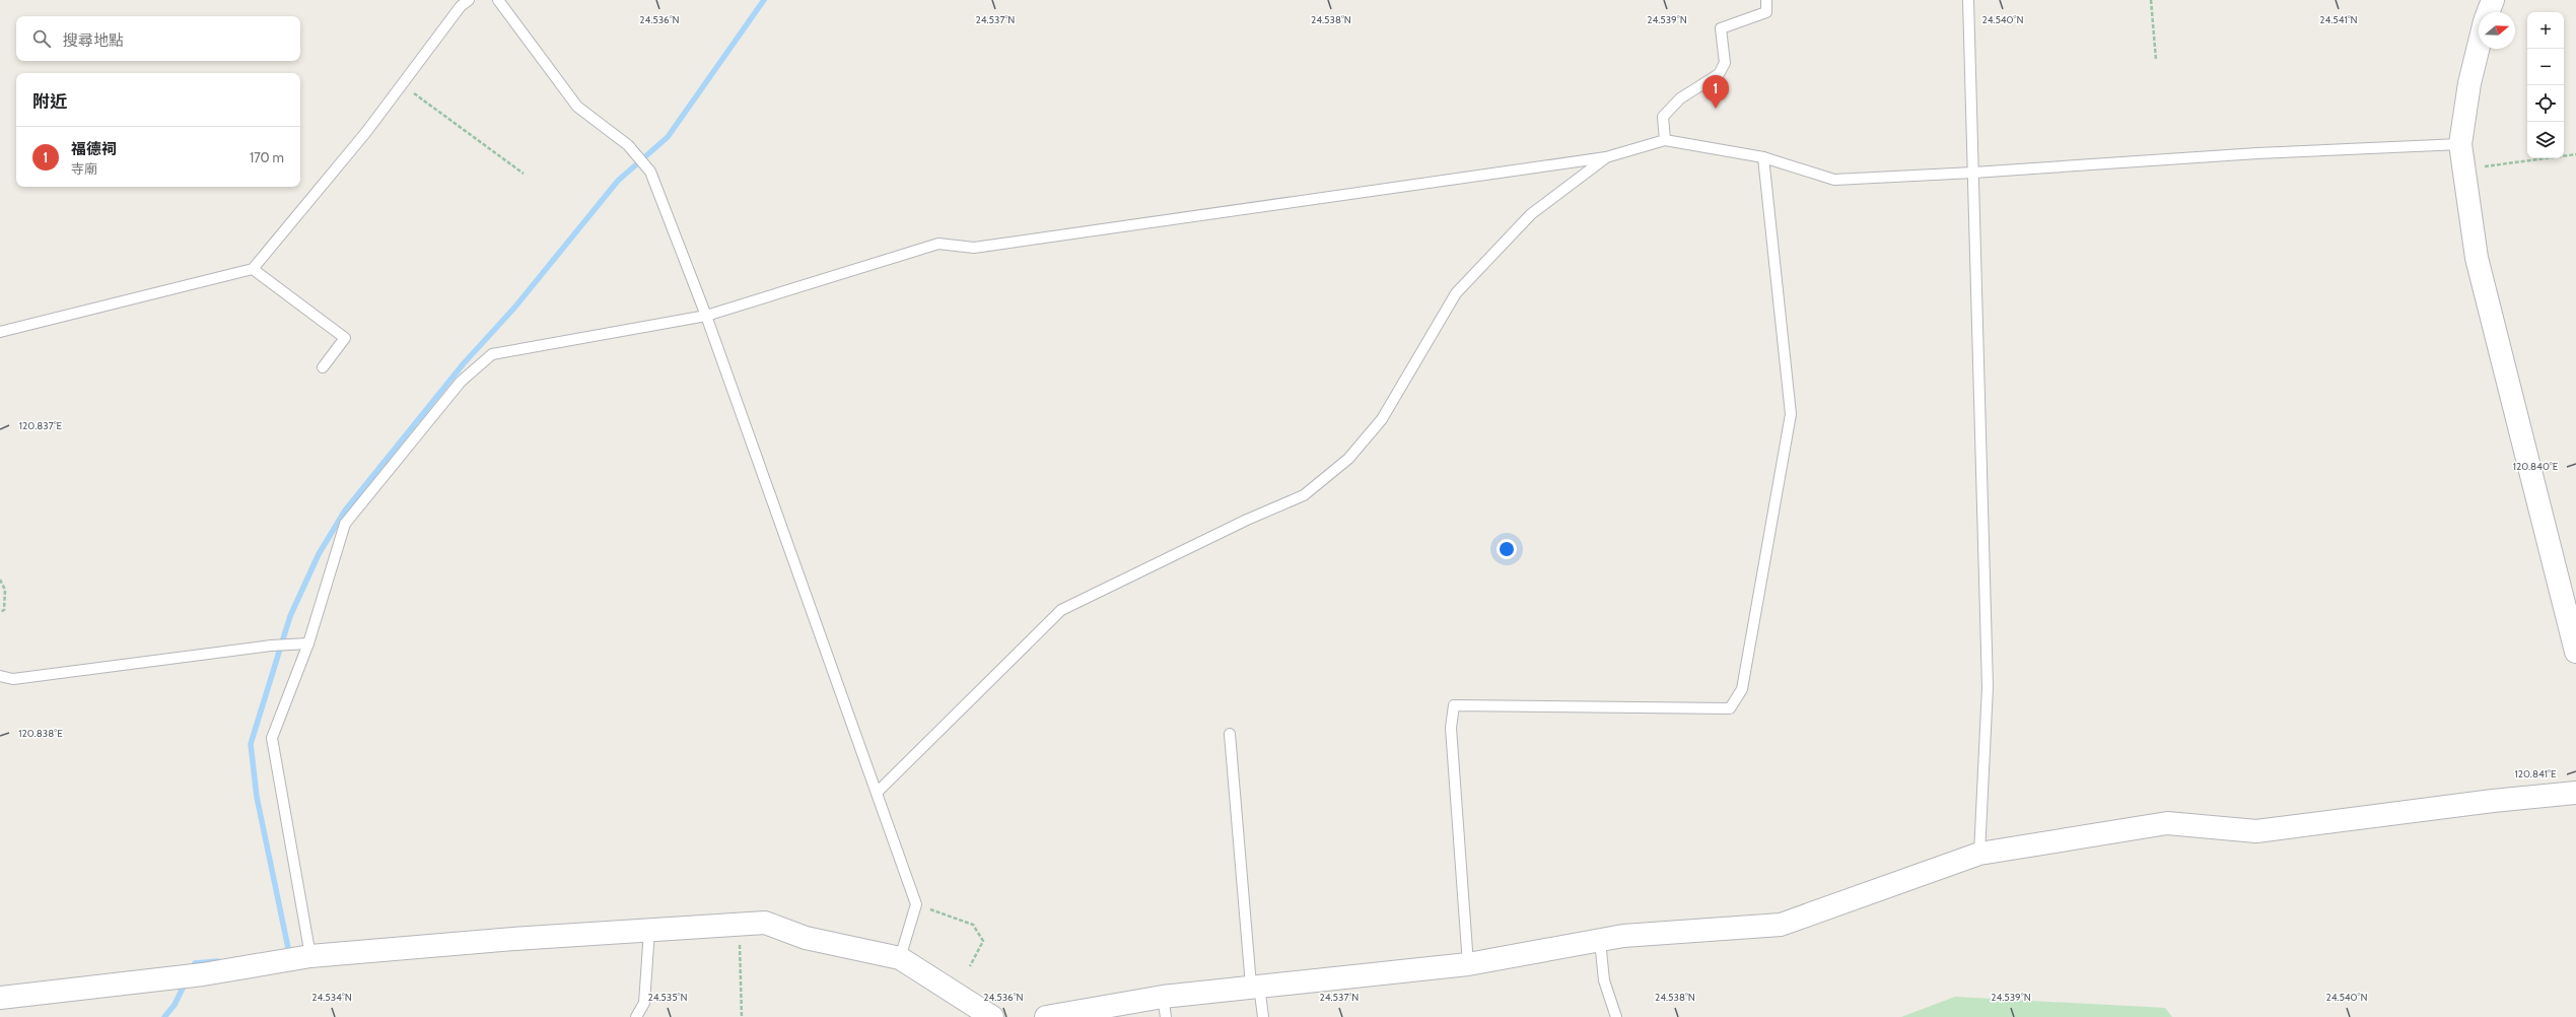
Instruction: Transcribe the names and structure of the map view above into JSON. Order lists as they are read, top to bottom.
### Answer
{
  "north": "right",
  "page": {
    "map_buttons": ["+", "−"],
    "search": "搜尋地點",
    "heading": "附近",
    "pins": "1",
    "list": [
      {
        "mark": "1",
        "name": "福德祠",
        "note": "寺廟",
        "value": "170 m"
      }
    ]
  },
  "coordinates": [
    "24.536°N",
    "24.537°N",
    "24.538°N",
    "24.539°N",
    "24.540°N",
    "24.541°N",
    "120.837°E",
    "120.840°E",
    "120.838°E",
    "120.841°E",
    "24.534°N",
    "24.535°N"
  ]
}
